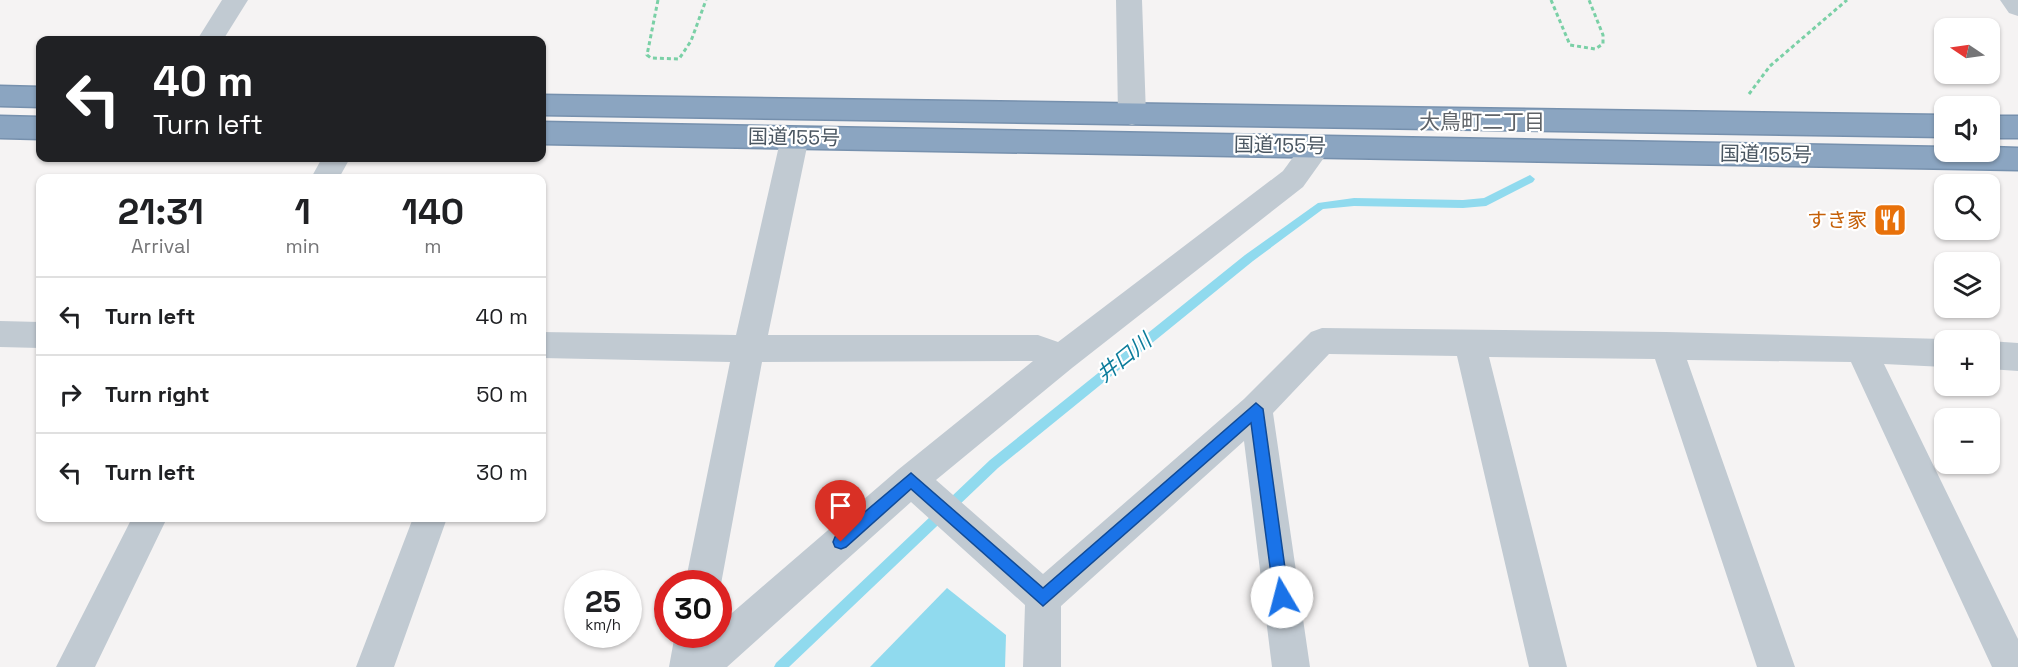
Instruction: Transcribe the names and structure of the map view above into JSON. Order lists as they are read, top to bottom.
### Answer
{
  "streets": {
    "highway": ["国道155号"]
  },
  "districts": ["大鳥町二丁目"],
  "water": ["井口川"],
  "places": {
    "restaurant": ["すき家"]
  },
  "north": "left",
  "page": {
    "map_buttons": ["+", "−"],
    "turn": ["40 m", "Turn left"],
    "eta": [
      "21:31",
      "Arrival",
      "1",
      "min",
      "140",
      "m"
    ],
    "list": [
      {
        "name": "Turn left",
        "value": "40 m"
      },
      {
        "name": "Turn right",
        "value": "50 m"
      },
      {
        "name": "Turn left",
        "value": "30 m"
      }
    ],
    "speed": "25 km/h",
    "limit": "30"
  }
}
